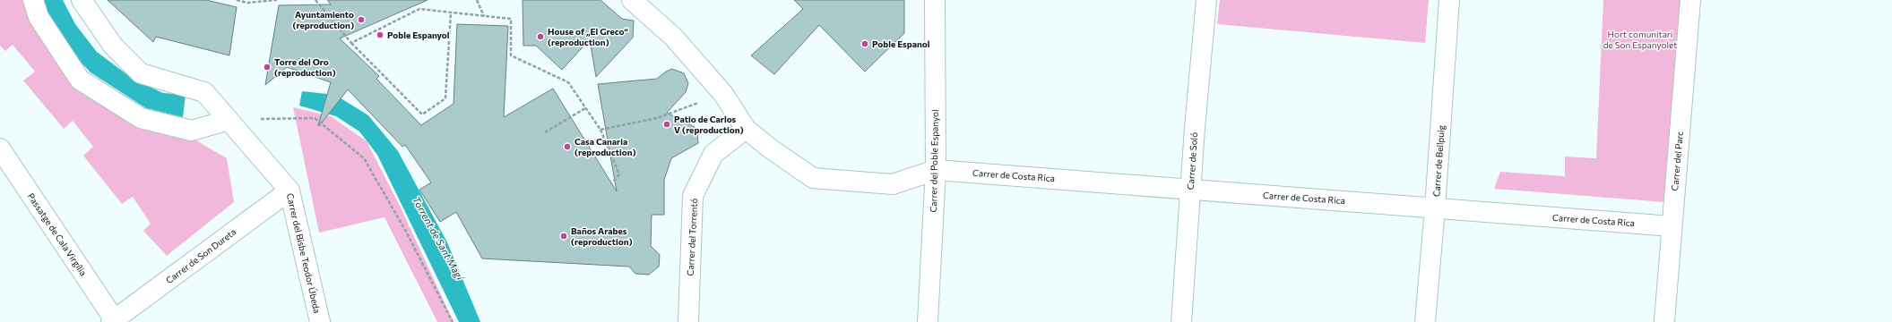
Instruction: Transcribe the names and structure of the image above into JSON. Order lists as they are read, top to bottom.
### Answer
{
  "streets": {
    "street": [
      "Carrer del Poble Espanyol",
      "Carrer de Soló",
      "Carrer de Bellpuig",
      "Carrer del Parc",
      "Carrer de Costa Rica",
      "Passatge de Cala Virgília",
      "Carrer del Torrentó",
      "Carrer del Bisbe Teodor Úbeda",
      "Carrer de Son Dureta"
    ]
  },
  "crossings": [
    ["Carrer del Poble Espanyol", "Carrer de Costa Rica"],
    ["Carrer del Poble Espanyol", "Carrer del Torrentó"],
    ["Carrer de Soló", "Carrer de Costa Rica"],
    ["Carrer de Bellpuig", "Carrer de Costa Rica"],
    ["Carrer del Parc", "Carrer de Costa Rica"],
    ["Passatge de Cala Virgília", "Carrer de Son Dureta"],
    ["Carrer del Bisbe Teodor Úbeda", "Carrer de Son Dureta"]
  ],
  "water": ["Torrent de Sant Magí"],
  "parks": ["Hort comunitari de Son Espanyolet"],
  "places": [
    "Ayuntamiento (reproduction)",
    "Poble Espanyol",
    "House of „El Greco“ (reproduction)",
    "Poble Espanol",
    "Torre del Oro (reproduction)",
    "Patio de Carlos V (reproduction)",
    "Casa Canaria (reproduction)",
    "Baños Arabes (reproduction)"
  ]
}
